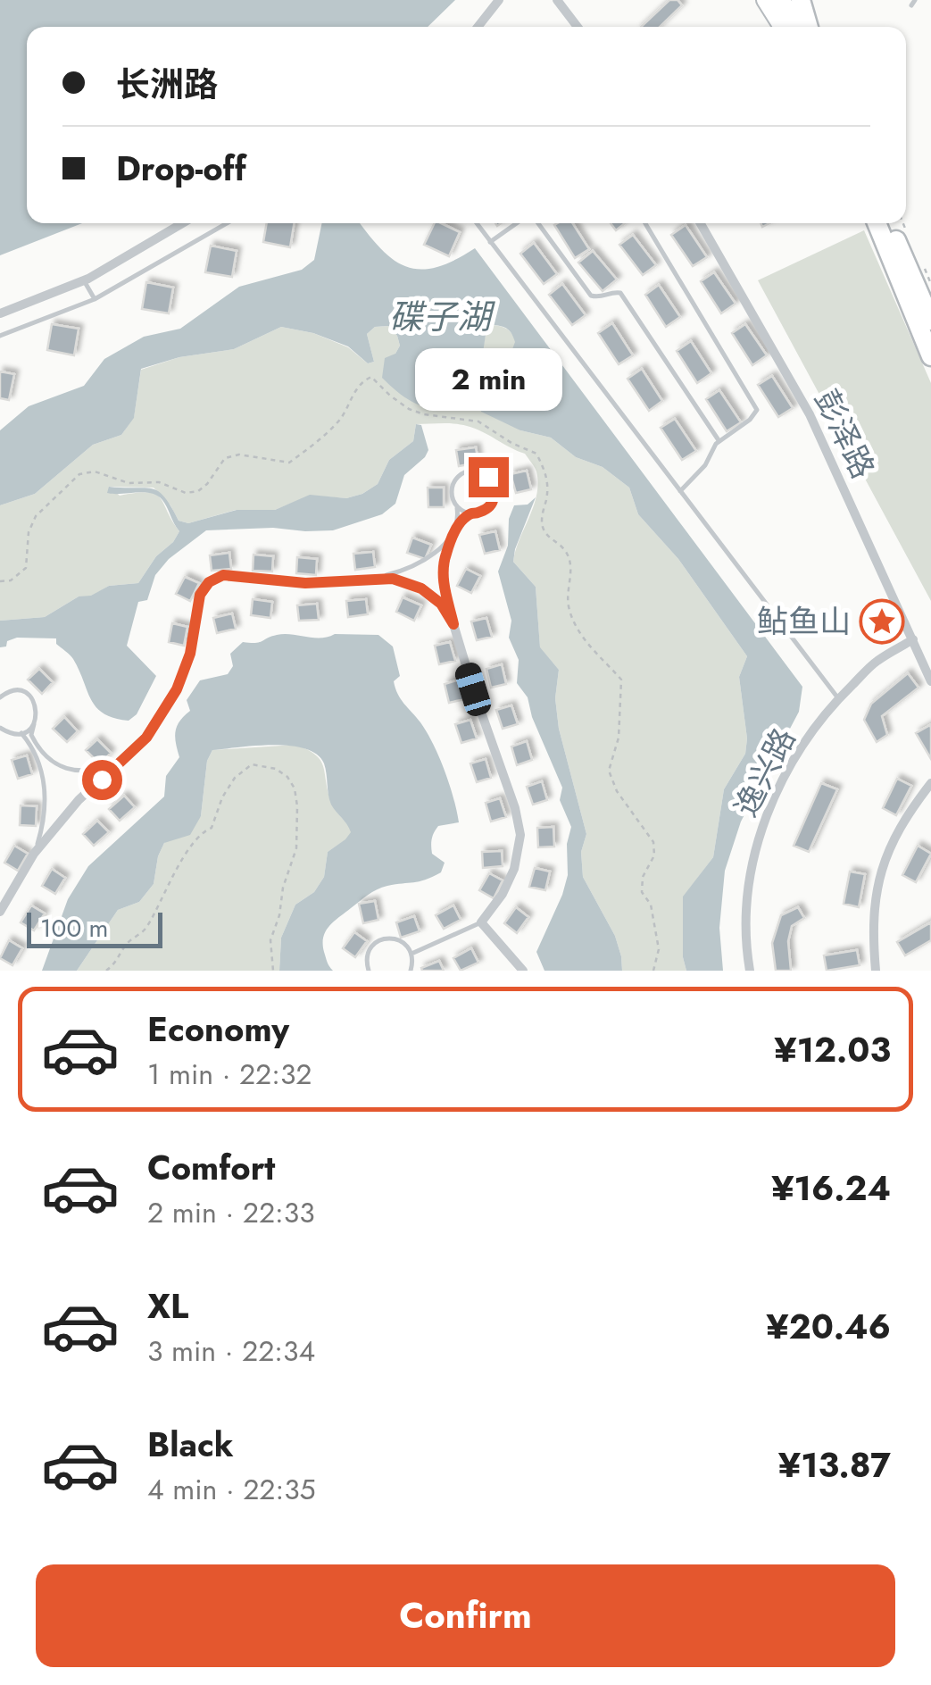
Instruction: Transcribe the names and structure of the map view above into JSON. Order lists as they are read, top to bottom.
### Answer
{
  "streets": {
    "street": ["彭泽路", "逸兴路"]
  },
  "crossings": [
    ["彭泽路", "逸兴路"]
  ],
  "water": ["碟子湖"],
  "places": {
    "place": ["鲇鱼山"]
  },
  "scale_bar": "100 m",
  "page": {
    "banner": ["长洲路", "Drop-off"],
    "bubble": "2 min",
    "scale": "100 m",
    "list": [
      {
        "name": "Economy",
        "note": "1 min · 22:32",
        "value": "¥12.03"
      },
      {
        "name": "Comfort",
        "note": "2 min · 22:33",
        "value": "¥16.24"
      },
      {
        "name": "XL",
        "note": "3 min · 22:34",
        "value": "¥20.46"
      },
      {
        "name": "Black",
        "note": "4 min · 22:35",
        "value": "¥13.87"
      }
    ],
    "buttons": "Confirm"
  }
}
